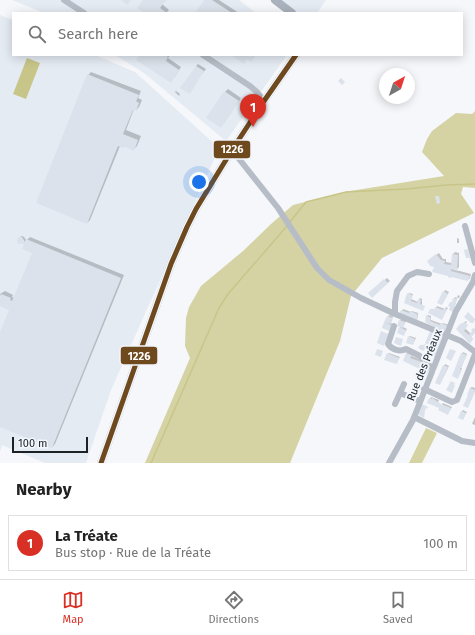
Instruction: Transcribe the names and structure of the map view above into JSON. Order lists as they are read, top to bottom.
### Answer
{
  "streets": {
    "street": ["Rue des Préaux"]
  },
  "lines": ["transit line 1226"],
  "scale_bar": "100 m",
  "north": "top right",
  "page": {
    "search": "Search here",
    "pins": "1",
    "scale": "100 m",
    "heading": "Nearby",
    "list": [
      {
        "mark": "1",
        "name": "La Tréate",
        "note": "Bus stop · Rue de la Tréate",
        "value": "100 m"
      }
    ],
    "nav": ["Map", "Directions", "Saved"]
  }
}
